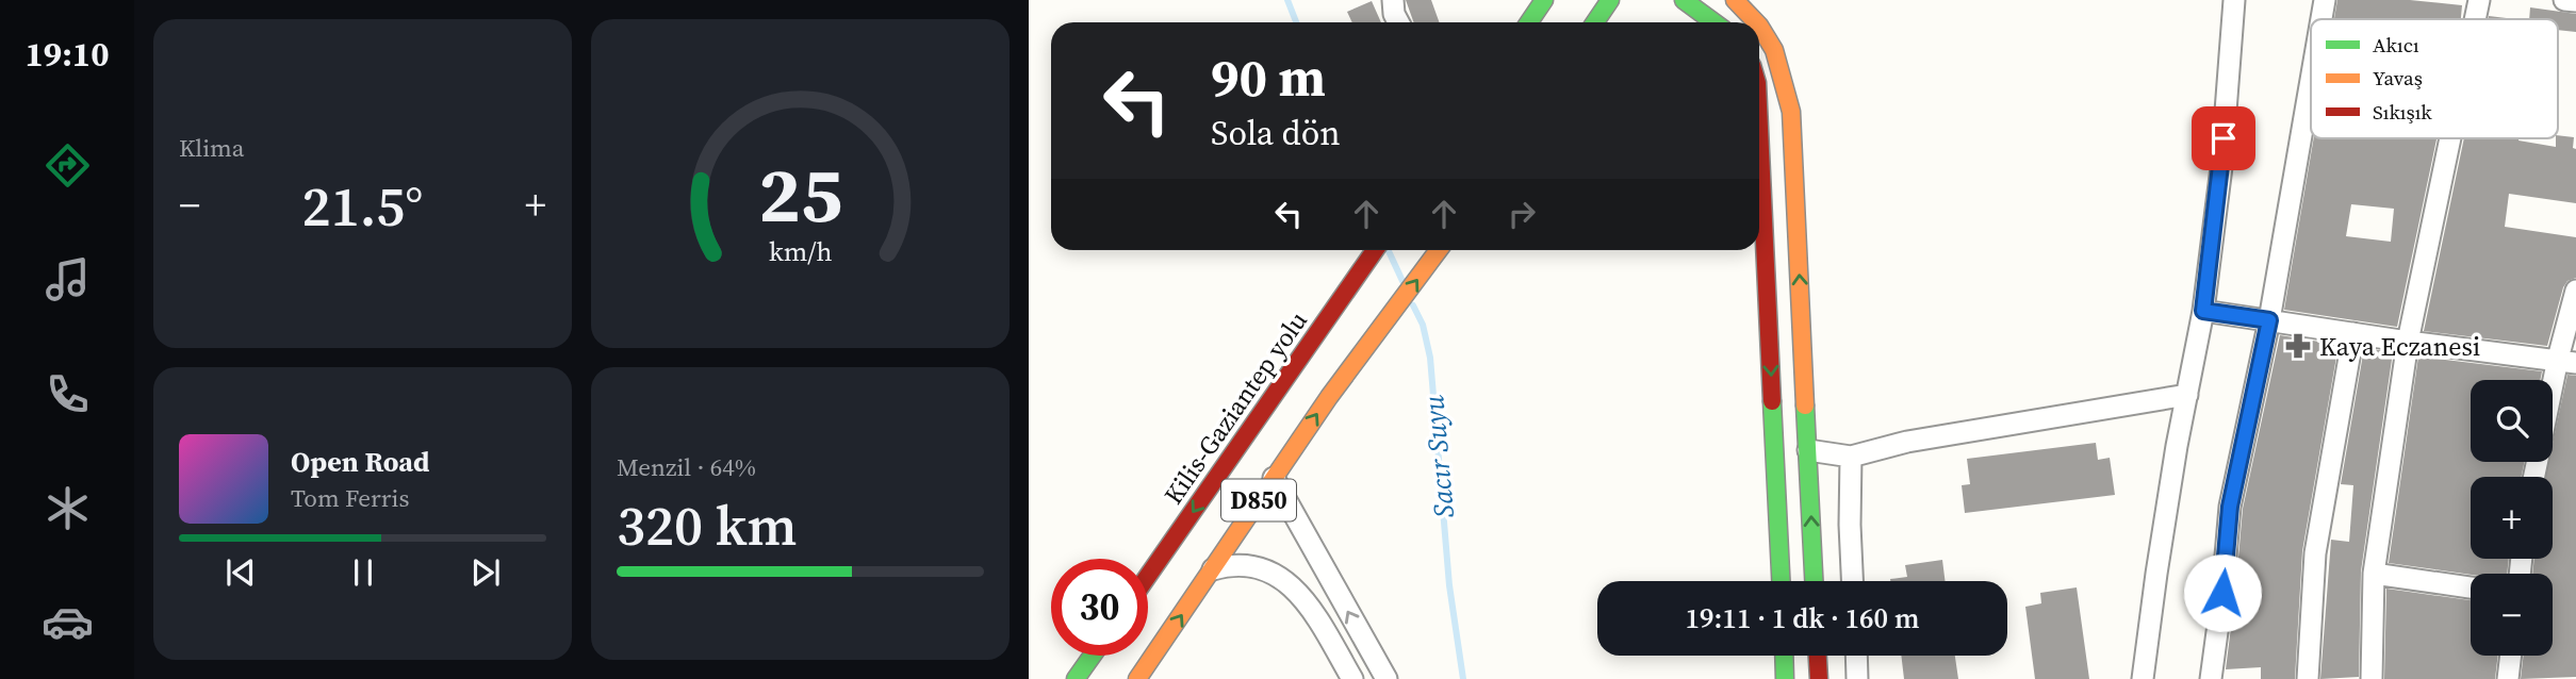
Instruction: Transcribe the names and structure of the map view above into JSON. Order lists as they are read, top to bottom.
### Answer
{
  "streets": {
    "main road": ["Kilis-Gaziantep yolu", "D850"]
  },
  "water": ["Sacır Suyu"],
  "places": {
    "pharmacy": ["Kaya Eczanesi"]
  },
  "legend": ["Akıcı", "Yavaş", "Sıkışık"],
  "page": {
    "tabs": "19:10",
    "tile": [
      "Klima",
      ["Menzil · 64%", "320 km"]
    ],
    "turn": ["90 m", "Sola dön"],
    "heat": ["−", "21.5°", "+"],
    "map_buttons": ["+", "−"],
    "song": ["Open Road", "Tom Ferris"],
    "limit": "30",
    "trip": "19:11 · 1 dk · 160 m",
    "gauge": ["25", "km/h"]
  }
}
